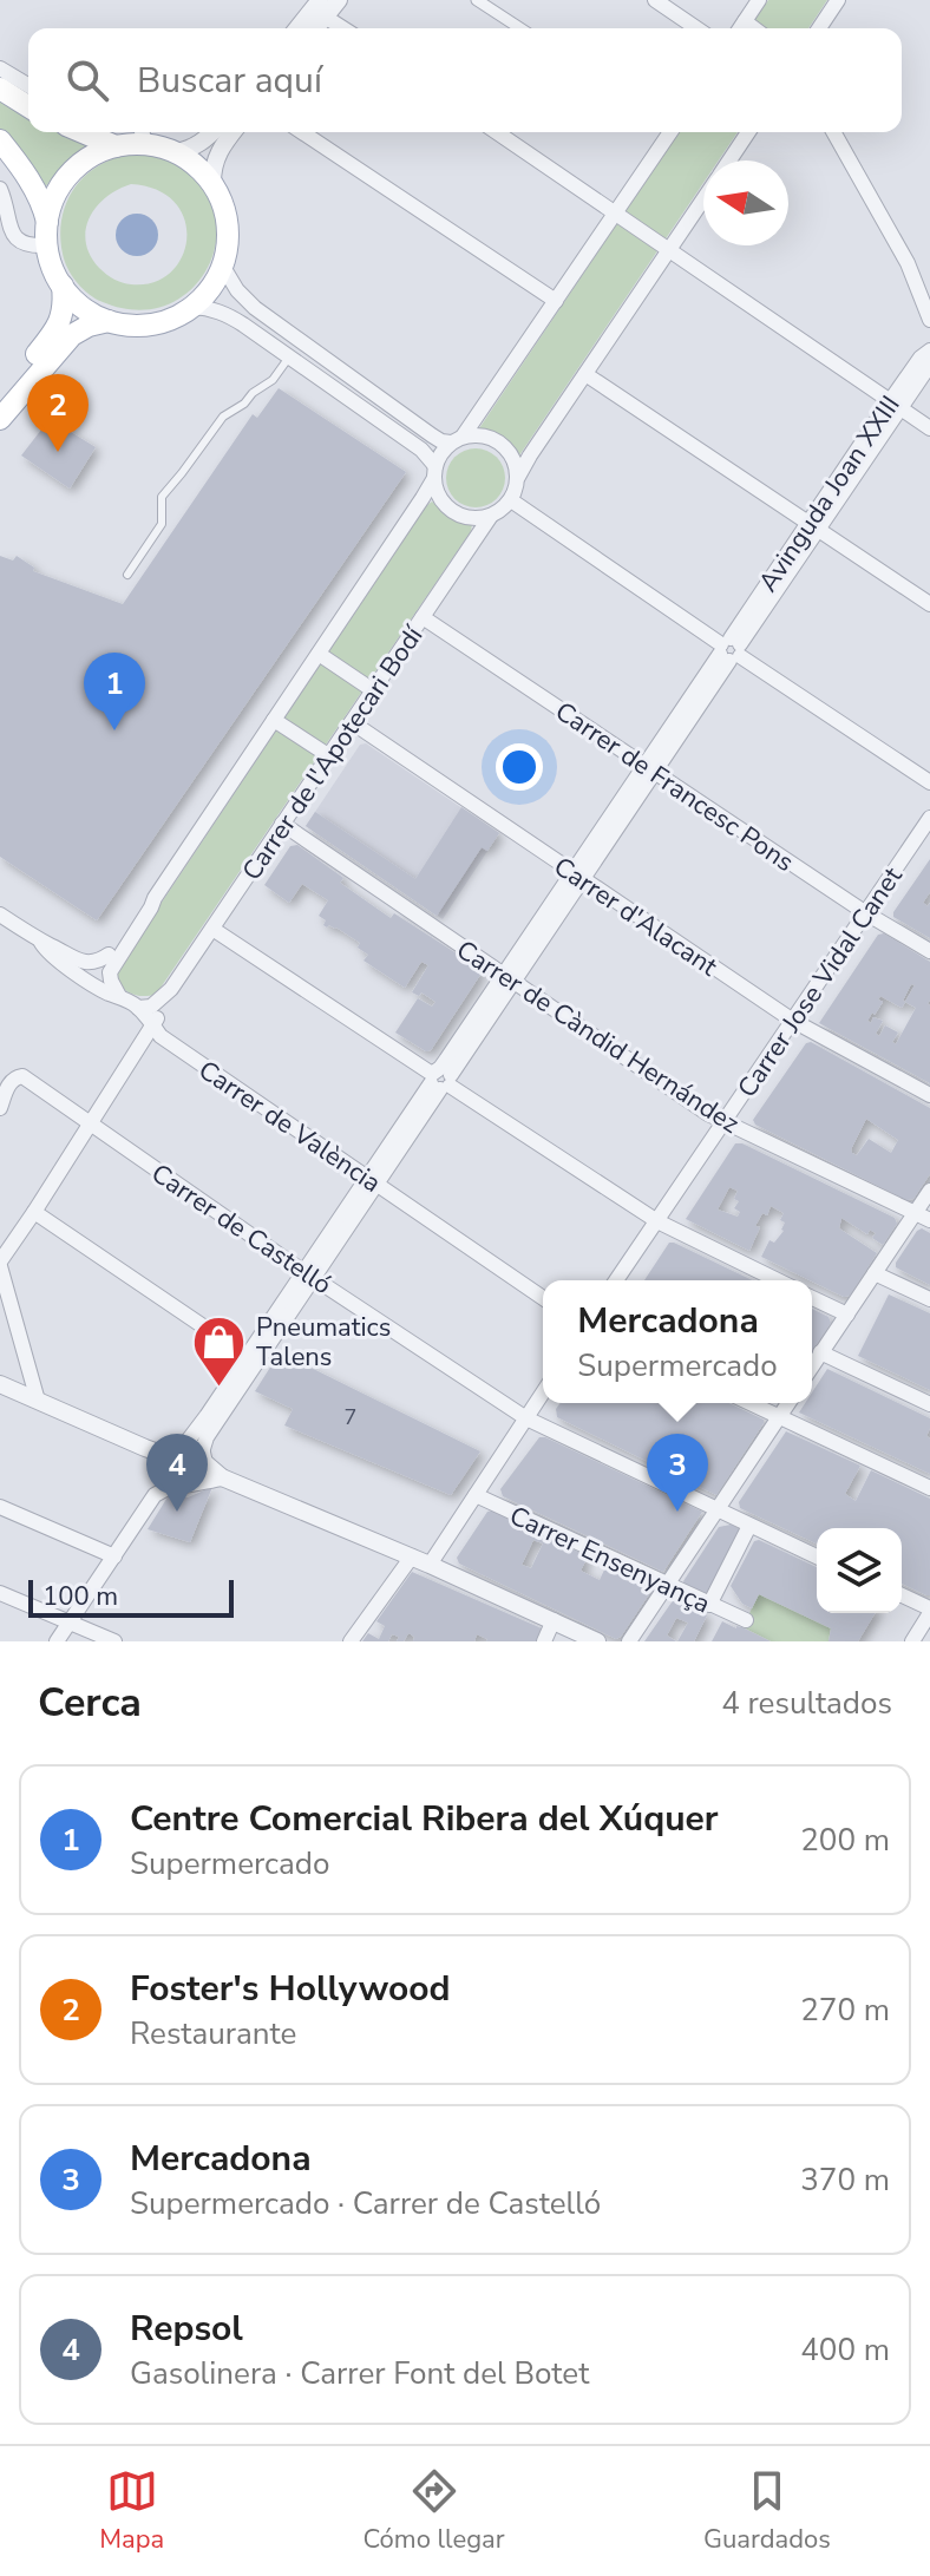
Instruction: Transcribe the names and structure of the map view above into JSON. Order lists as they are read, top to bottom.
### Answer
{
  "streets": {
    "street": [
      "Avinguda Joan XXIII",
      "Carrer de l'Apotecari Bodí",
      "Carrer de Francesc Pons",
      "Carrer d'Alacant",
      "Carrer Jose Vidal Canet",
      "Carrer de Càndid Hernández",
      "Carrer de València",
      "Carrer de Castelló",
      "Carrer Ensenyança"
    ]
  },
  "crossings": [
    ["Avinguda Joan XXIII", "Carrer de Francesc Pons"],
    ["Avinguda Joan XXIII", "Carrer d'Alacant"],
    ["Avinguda Joan XXIII", "Carrer de Càndid Hernández"],
    ["Avinguda Joan XXIII", "Carrer de València"],
    ["Avinguda Joan XXIII", "Carrer de Castelló"],
    ["Carrer de l'Apotecari Bodí", "Carrer de Francesc Pons"],
    ["Carrer de l'Apotecari Bodí", "Carrer d'Alacant"],
    ["Carrer de l'Apotecari Bodí", "Carrer de Càndid Hernández"],
    ["Carrer de l'Apotecari Bodí", "Carrer de València"],
    ["Carrer de l'Apotecari Bodí", "Carrer de Castelló"],
    ["Carrer de Francesc Pons", "Carrer Jose Vidal Canet"],
    ["Carrer d'Alacant", "Carrer Jose Vidal Canet"],
    ["Carrer Jose Vidal Canet", "Carrer de Càndid Hernández"]
  ],
  "places": {
    "shop": ["Pneumatics Talens"]
  },
  "house_numbers": ["7"],
  "scale_bar": "100 m",
  "north": "left",
  "page": {
    "search": "Buscar aquí",
    "pins": [
      "2",
      "1",
      "3",
      "4"
    ],
    "popup": ["Mercadona", "Supermercado"],
    "scale": "100 m",
    "heading": ["Cerca", "4 resultados"],
    "list": [
      {
        "mark": "1",
        "name": "Centre Comercial Ribera del Xúquer",
        "note": "Supermercado",
        "value": "200 m"
      },
      {
        "mark": "2",
        "name": "Foster's Hollywood",
        "note": "Restaurante",
        "value": "270 m"
      },
      {
        "mark": "3",
        "name": "Mercadona",
        "note": "Supermercado · Carrer de Castelló",
        "value": "370 m"
      },
      {
        "mark": "4",
        "name": "Repsol",
        "note": "Gasolinera · Carrer Font del Botet",
        "value": "400 m"
      }
    ],
    "nav": ["Mapa", "Cómo llegar", "Guardados"]
  }
}
